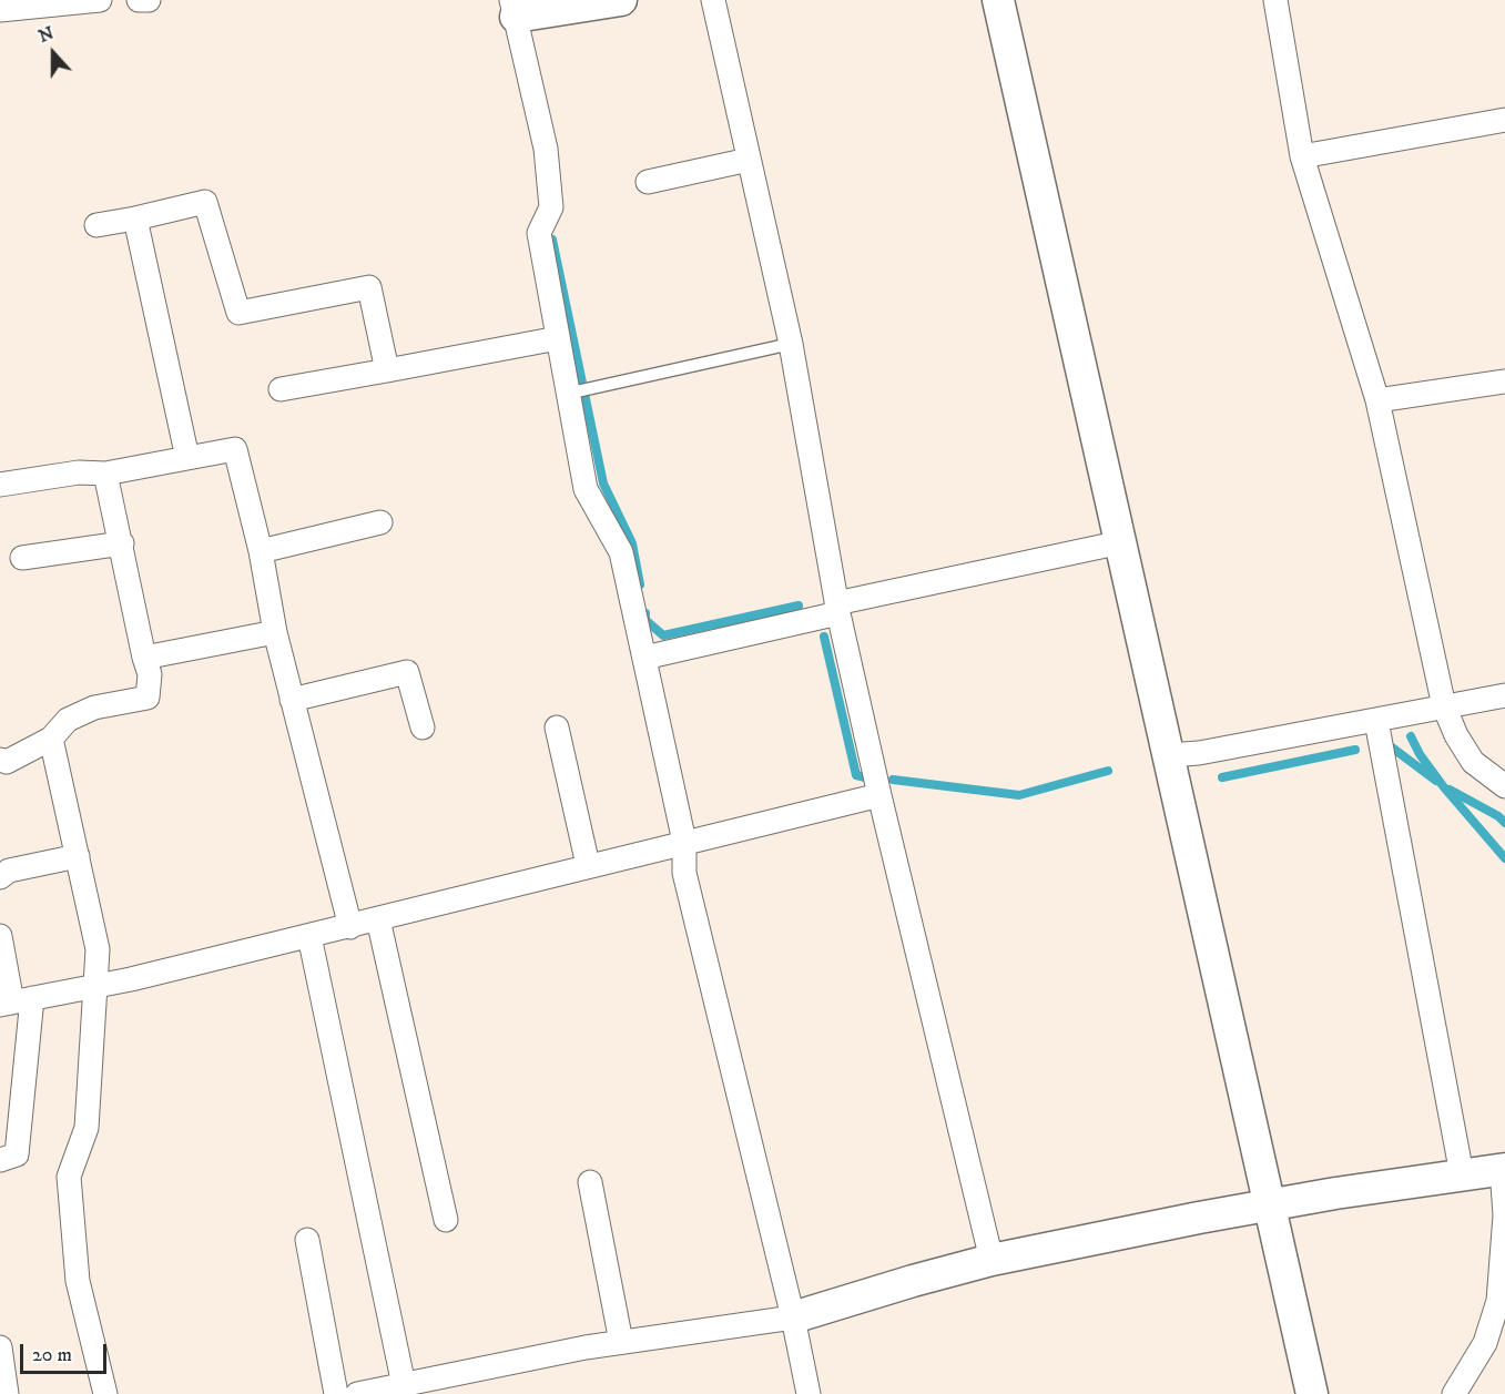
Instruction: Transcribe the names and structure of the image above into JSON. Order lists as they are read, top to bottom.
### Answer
{
  "scale_bar": "20 m",
  "north": "top"
}
